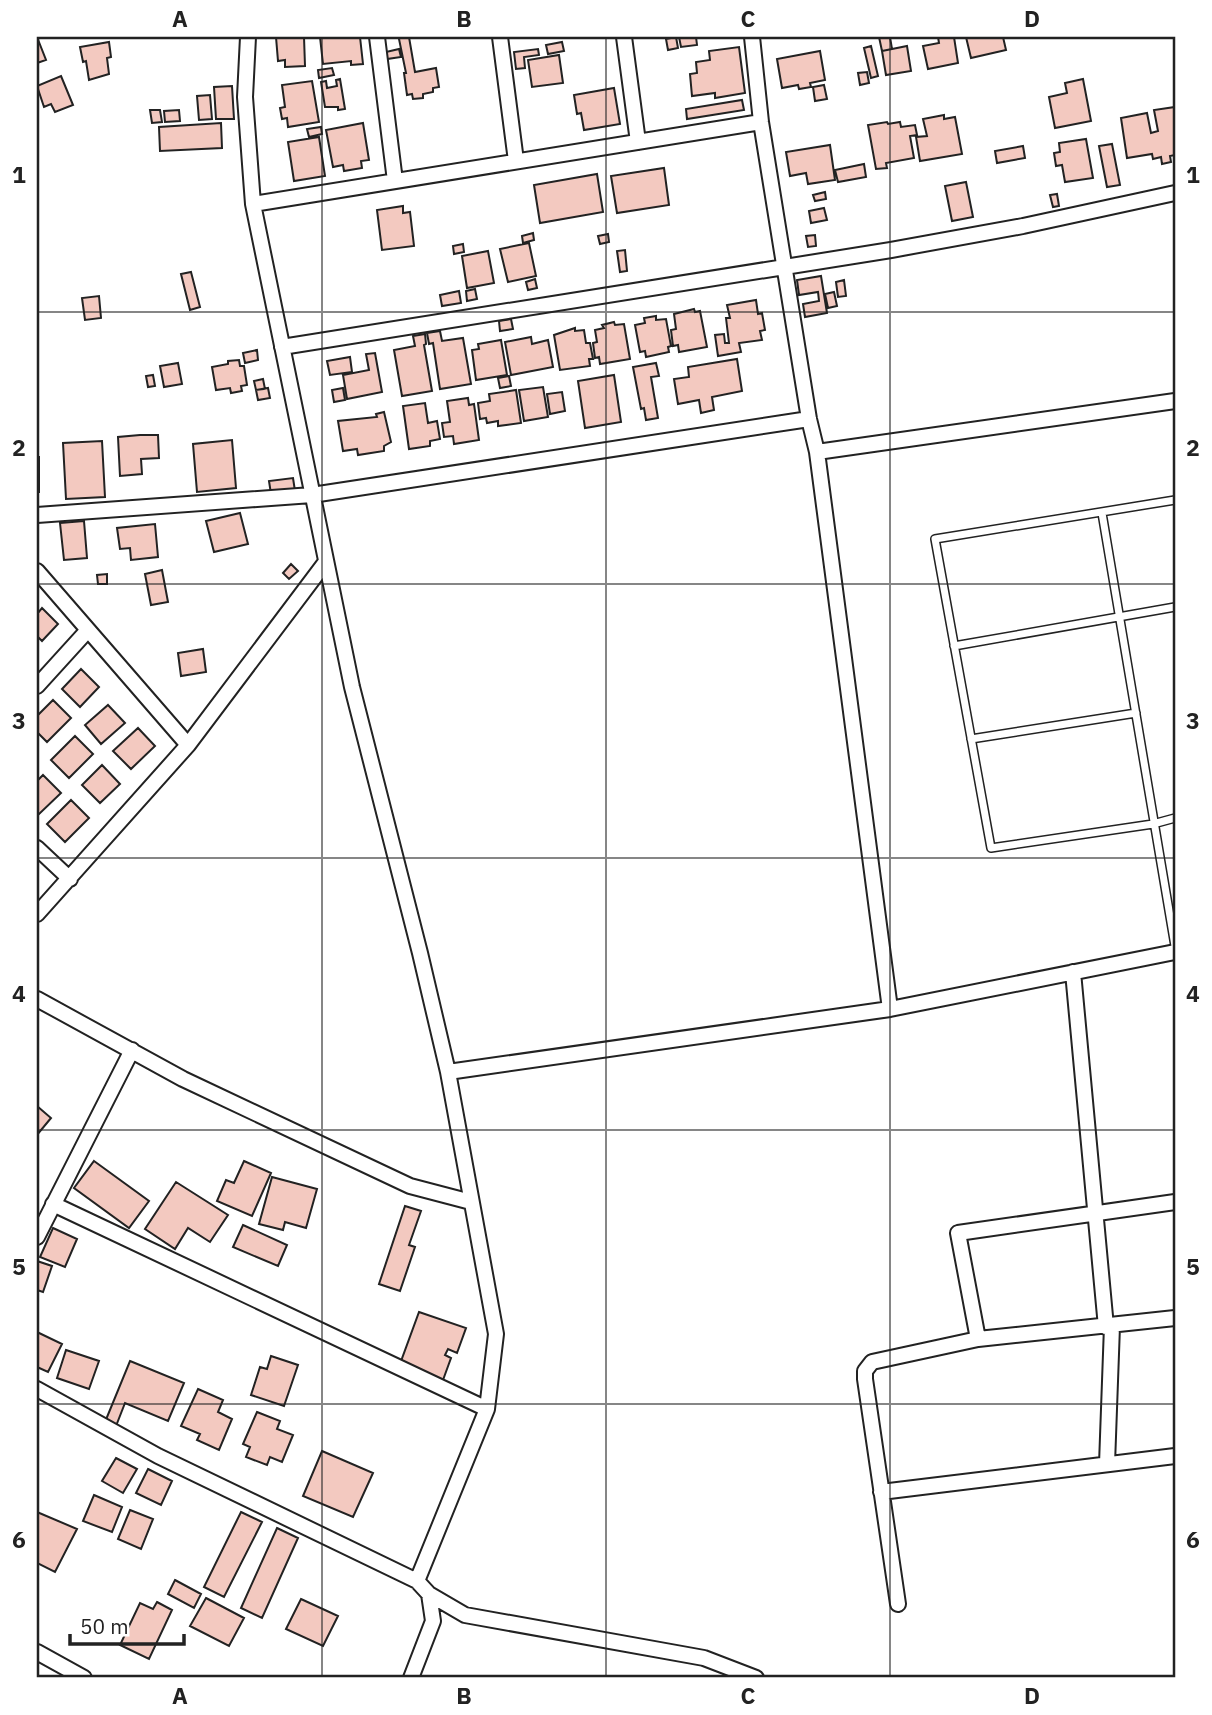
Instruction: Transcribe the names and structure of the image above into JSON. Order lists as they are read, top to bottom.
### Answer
{
  "scale_bar": "50 m",
  "grid": {
    "columns": [
      "A",
      "B",
      "C",
      "D"
    ],
    "rows": [
      "1",
      "2",
      "3",
      "4",
      "5",
      "6"
    ]
  }
}
